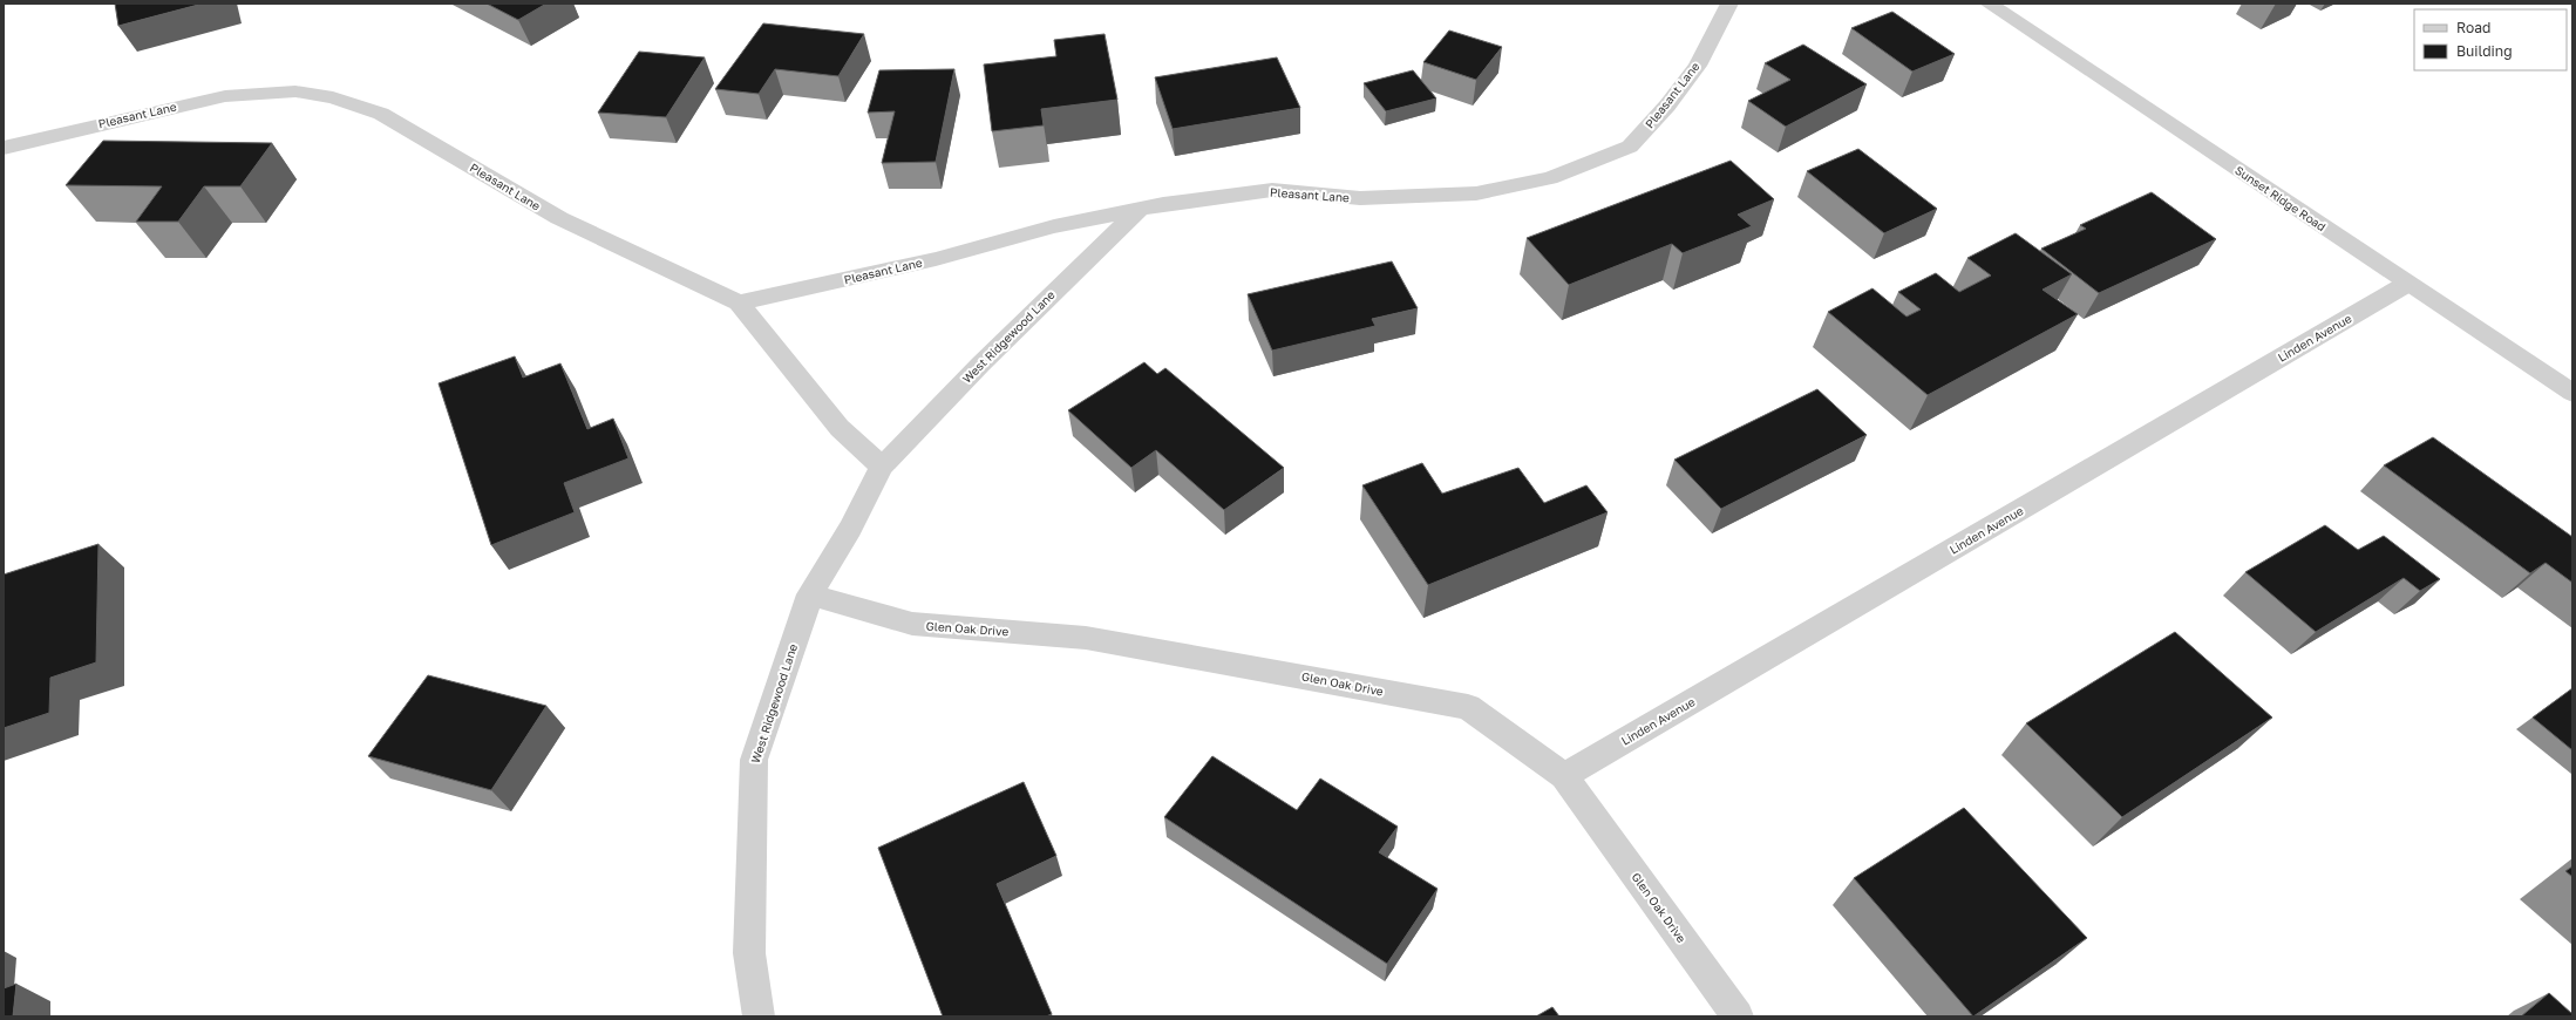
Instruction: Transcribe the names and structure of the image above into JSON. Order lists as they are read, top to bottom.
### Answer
{
  "streets": {
    "street": [
      "Pleasant Lane",
      "Sunset Ridge Road",
      "West Ridgewood Lane",
      "Linden Avenue",
      "Glen Oak Drive"
    ]
  },
  "crossings": [
    ["Pleasant Lane", "West Ridgewood Lane"],
    ["Sunset Ridge Road", "Linden Avenue"],
    ["West Ridgewood Lane", "Glen Oak Drive"],
    ["Linden Avenue", "Glen Oak Drive"]
  ],
  "legend": ["Road", "Building"]
}
